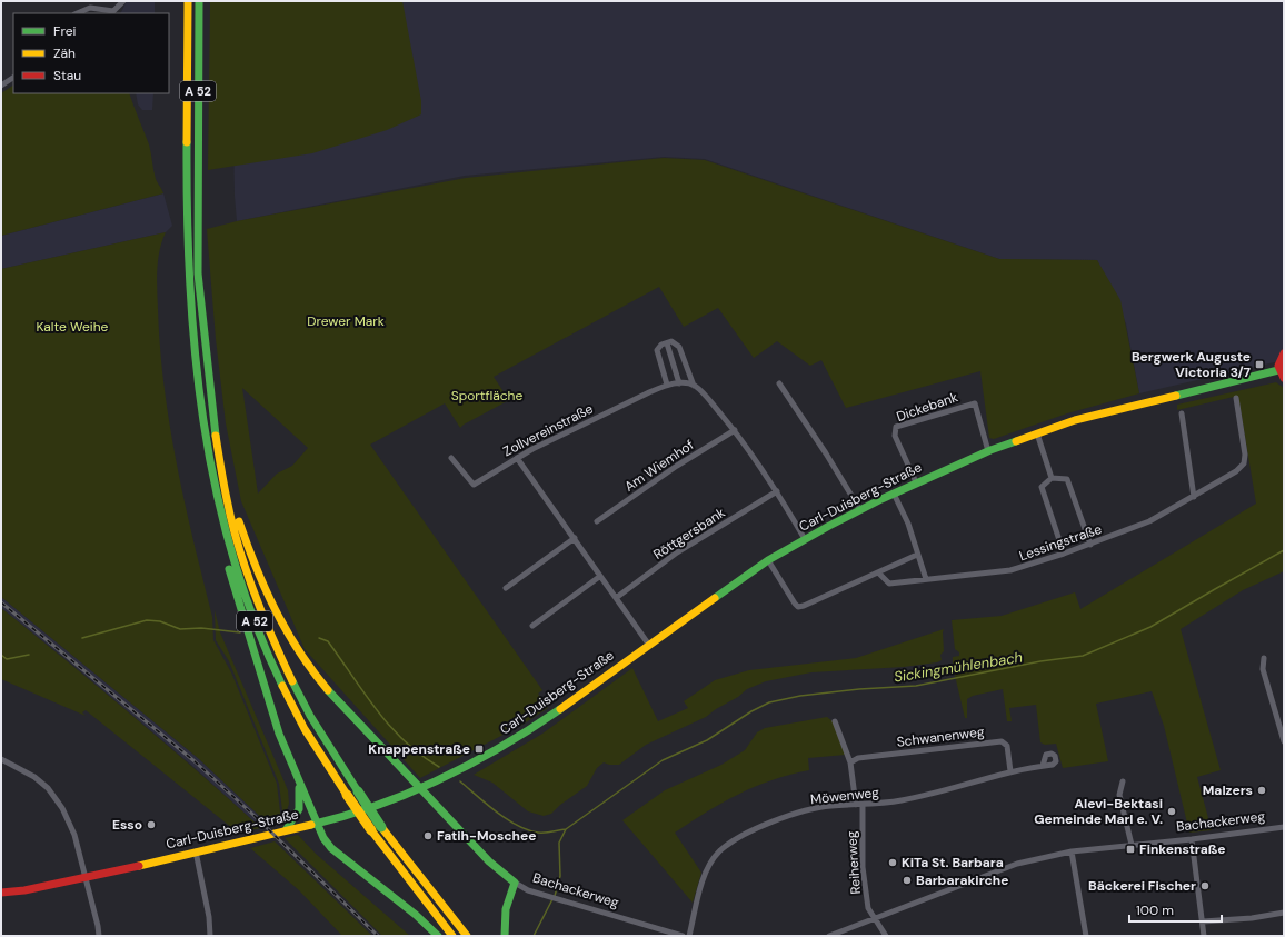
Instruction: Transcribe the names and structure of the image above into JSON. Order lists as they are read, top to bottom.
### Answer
{
  "streets": {
    "main road": ["A 52", "Carl-Duisberg-Straße", "Bachackerweg"],
    "street": [
      "Dickebank",
      "Zollvereinstraße",
      "Am Wiemhof",
      "Röttgersbank",
      "Lessingstraße",
      "Schwanenweg",
      "Möwenweg",
      "Reiherweg"
    ]
  },
  "crossings": [
    ["A 52", "Bachackerweg"],
    ["Dickebank", "Carl-Duisberg-Straße"],
    ["Carl-Duisberg-Straße", "Bachackerweg"],
    ["Schwanenweg", "Möwenweg"],
    ["Möwenweg", "Reiherweg"],
    ["Bachackerweg", "Reiherweg"]
  ],
  "water": ["Sickingmühlenbach"],
  "parks": ["Drewer Mark", "Kalte Weihe", "Sportfläche"],
  "places": {
    "transit": ["Bergwerk Auguste Victoria 3/7", "Knappenstraße", "Finkenstraße"],
    "other": [
      "Malzers",
      "Alevi-Bektasi Gemeinde Marl e. V.",
      "Esso",
      "Fatih-Moschee",
      "KiTa St. Barbara",
      "Barbarakirche",
      "Bäckerei Fischer"
    ]
  },
  "legend": ["Frei", "Zäh", "Stau"],
  "scale_bar": "100 m"
}
